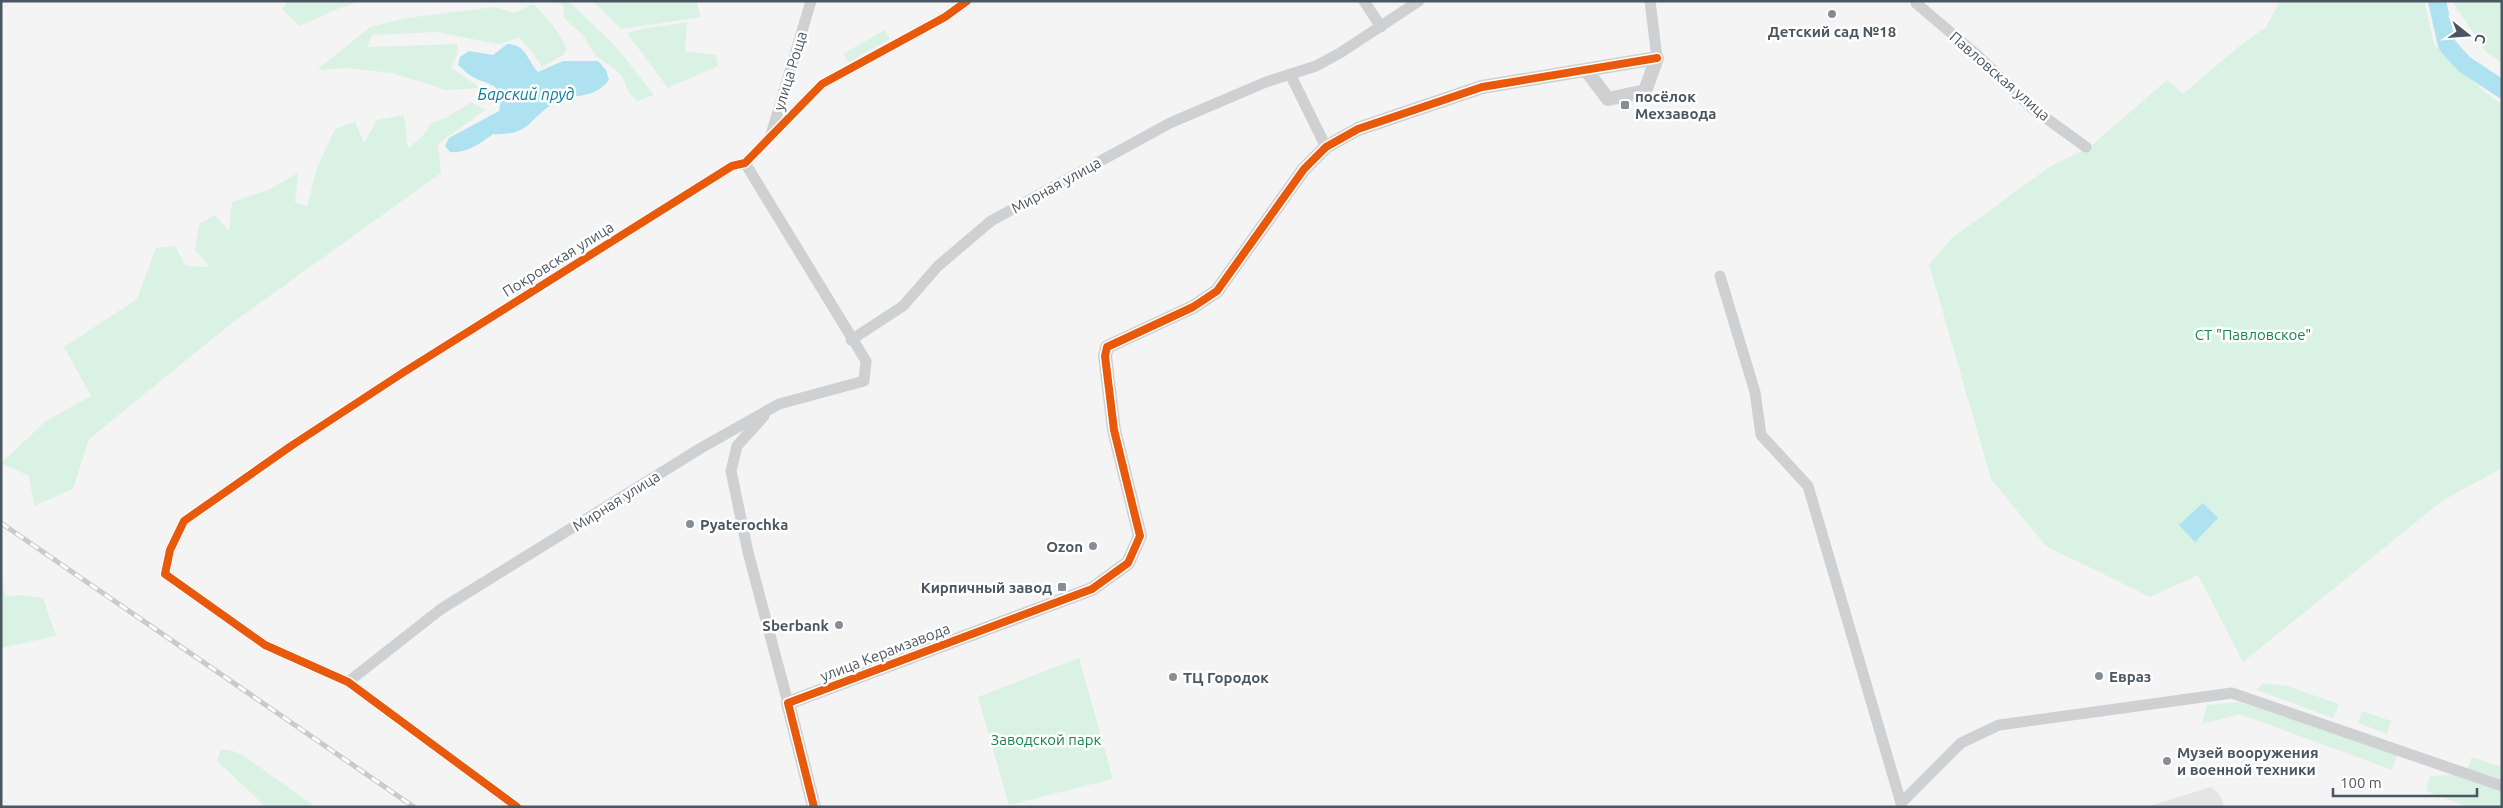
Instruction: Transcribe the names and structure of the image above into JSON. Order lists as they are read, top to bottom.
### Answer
{
  "streets": {
    "street": [
      "улица Роща",
      "Павловская улица",
      "Мирная улица",
      "Покровская улица",
      "улица Керамзавода"
    ]
  },
  "crossings": [
    ["улица Роща", "Покровская улица"],
    ["Мирная улица", "Покровская улица"]
  ],
  "water": ["Барский пруд"],
  "parks": ["СТ \"Павловское\"", "Заводской парк"],
  "places": {
    "other": [
      "Детский сад №18",
      "Pyaterochka",
      "Ozon",
      "Sberbank",
      "Евраз",
      "ТЦ Городок",
      "Музей вооружения и военной техники"
    ],
    "transit": ["посёлок Мехзавода", "Кирпичный завод"]
  },
  "scale_bar": "100 m",
  "north": "right"
}
